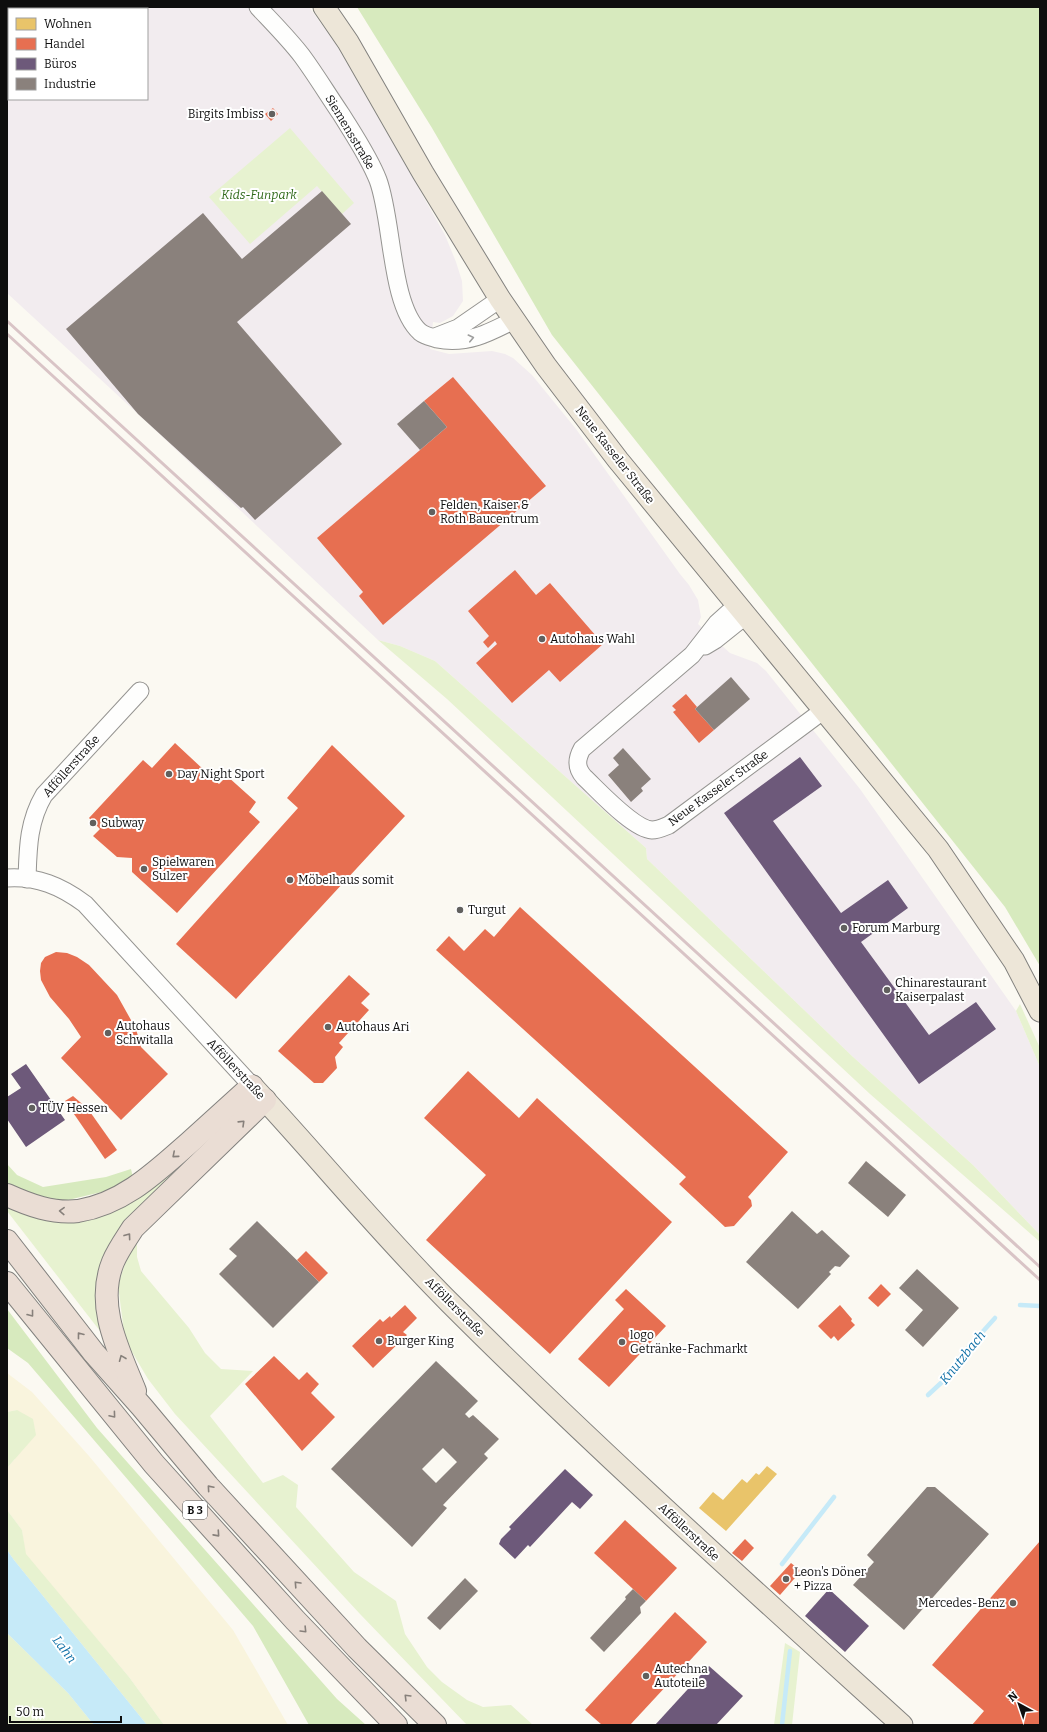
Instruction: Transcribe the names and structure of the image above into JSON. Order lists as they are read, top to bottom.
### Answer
{
  "streets": {
    "highway": ["B 3"],
    "main road": ["Neue Kasseler Straße", "Afföllerstraße"],
    "street": ["Siemensstraße"]
  },
  "crossings": [
    ["Siemensstraße", "Neue Kasseler Straße"]
  ],
  "water": ["Knutzbach", "Lahn"],
  "parks": ["Kids-Funpark"],
  "places": [
    "Birgits Imbiss",
    "Felden, Kaiser & Roth Baucentrum",
    "Autohaus Wahl",
    "Day Night Sport",
    "Subway",
    "Spielwaren Sulzer",
    "Möbelhaus somit",
    "Turgut",
    "Forum Marburg",
    "Chinarestaurant Kaiserpalast",
    "Autohaus Ari",
    "Autohaus Schwitalla",
    "TÜV Hessen",
    "Burger King",
    "logo Getränke-Fachmarkt",
    "Leon's Döner + Pizza",
    "Mercedes-Benz",
    "Autechna Autoteile"
  ],
  "legend": [
    "Wohnen",
    "Handel",
    "Büros",
    "Industrie"
  ],
  "scale_bar": "50 m",
  "north": "top left"
}
